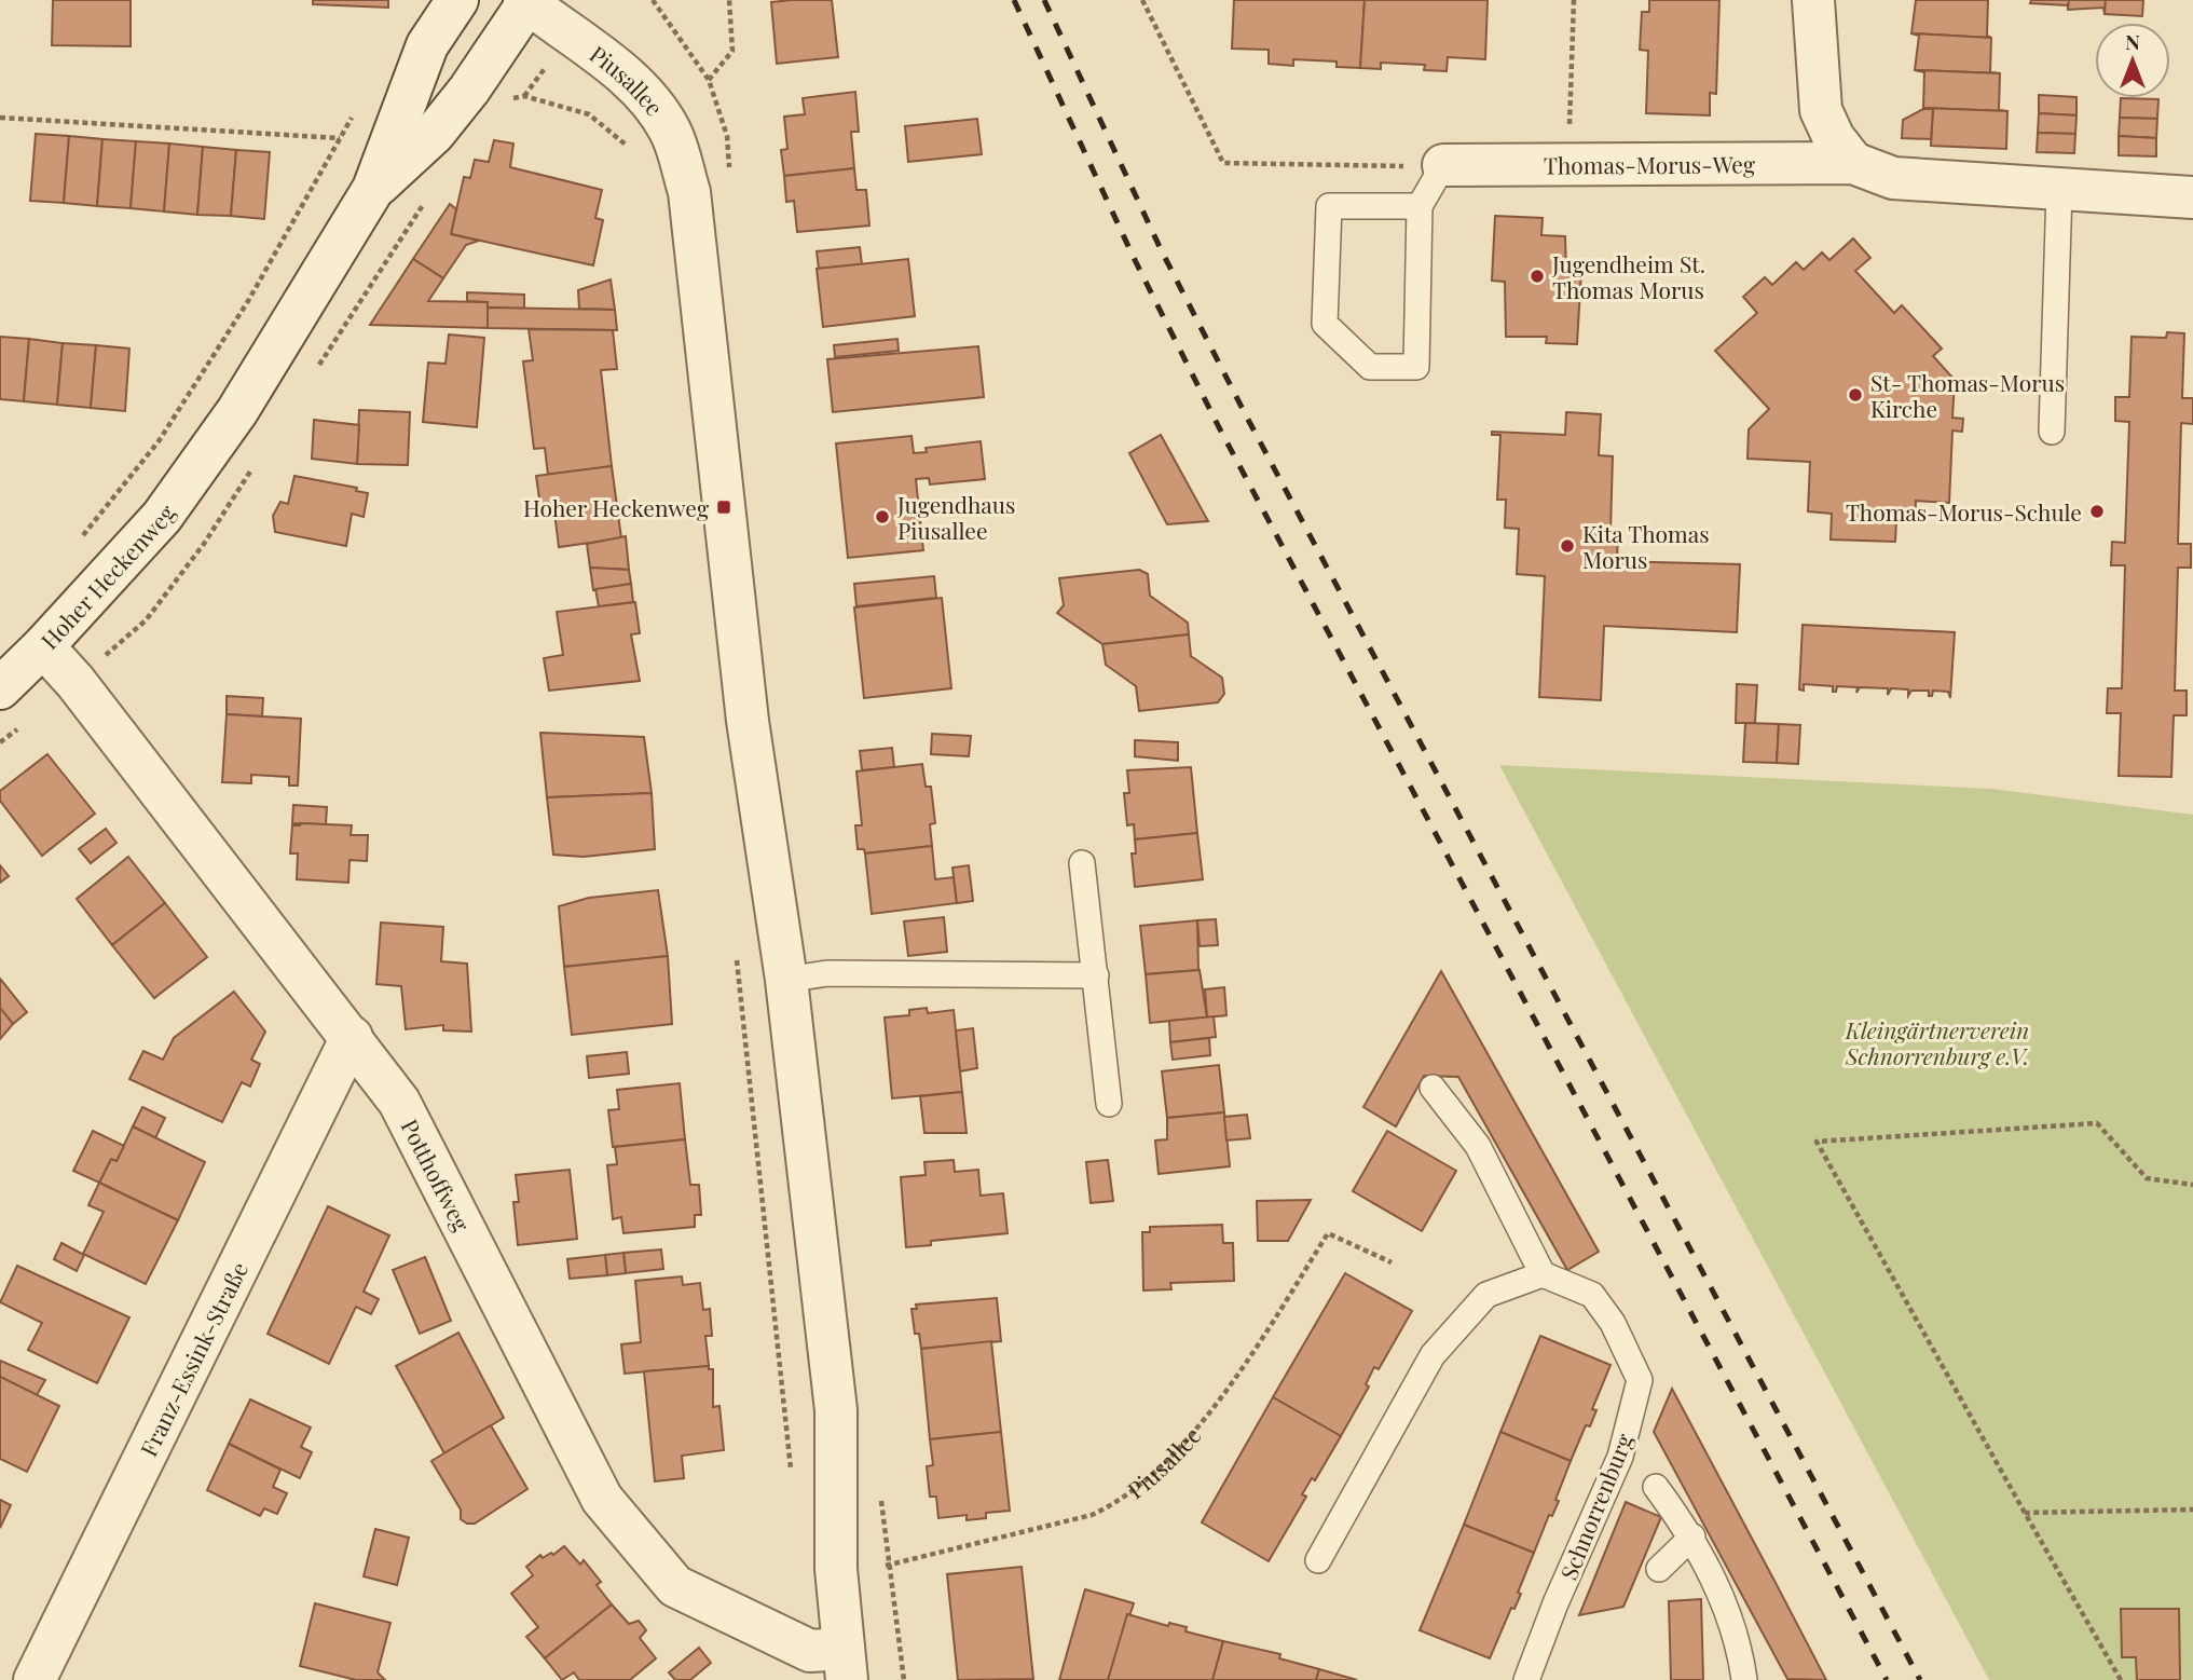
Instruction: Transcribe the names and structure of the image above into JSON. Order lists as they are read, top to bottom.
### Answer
{
  "streets": {
    "street": [
      "Piusallee",
      "Thomas-Morus-Weg",
      "Hoher Heckenweg",
      "Potthoffweg",
      "Franz-Essink-Straße"
    ],
    "lane": ["Schnorrenburg"]
  },
  "crossings": [
    ["Piusallee", "Hoher Heckenweg"],
    ["Piusallee", "Potthoffweg"],
    ["Hoher Heckenweg", "Potthoffweg"],
    ["Potthoffweg", "Franz-Essink-Straße"]
  ],
  "parks": ["Kleingärtnerverein Schnorrenburg e.V."],
  "places": {
    "other": [
      "Jugendheim St. Thomas Morus",
      "St- Thomas-Morus Kirche",
      "Thomas-Morus-Schule",
      "Jugendhaus Piusallee",
      "Kita Thomas Morus"
    ],
    "transit": ["Hoher Heckenweg"]
  },
  "north": "top"
}
